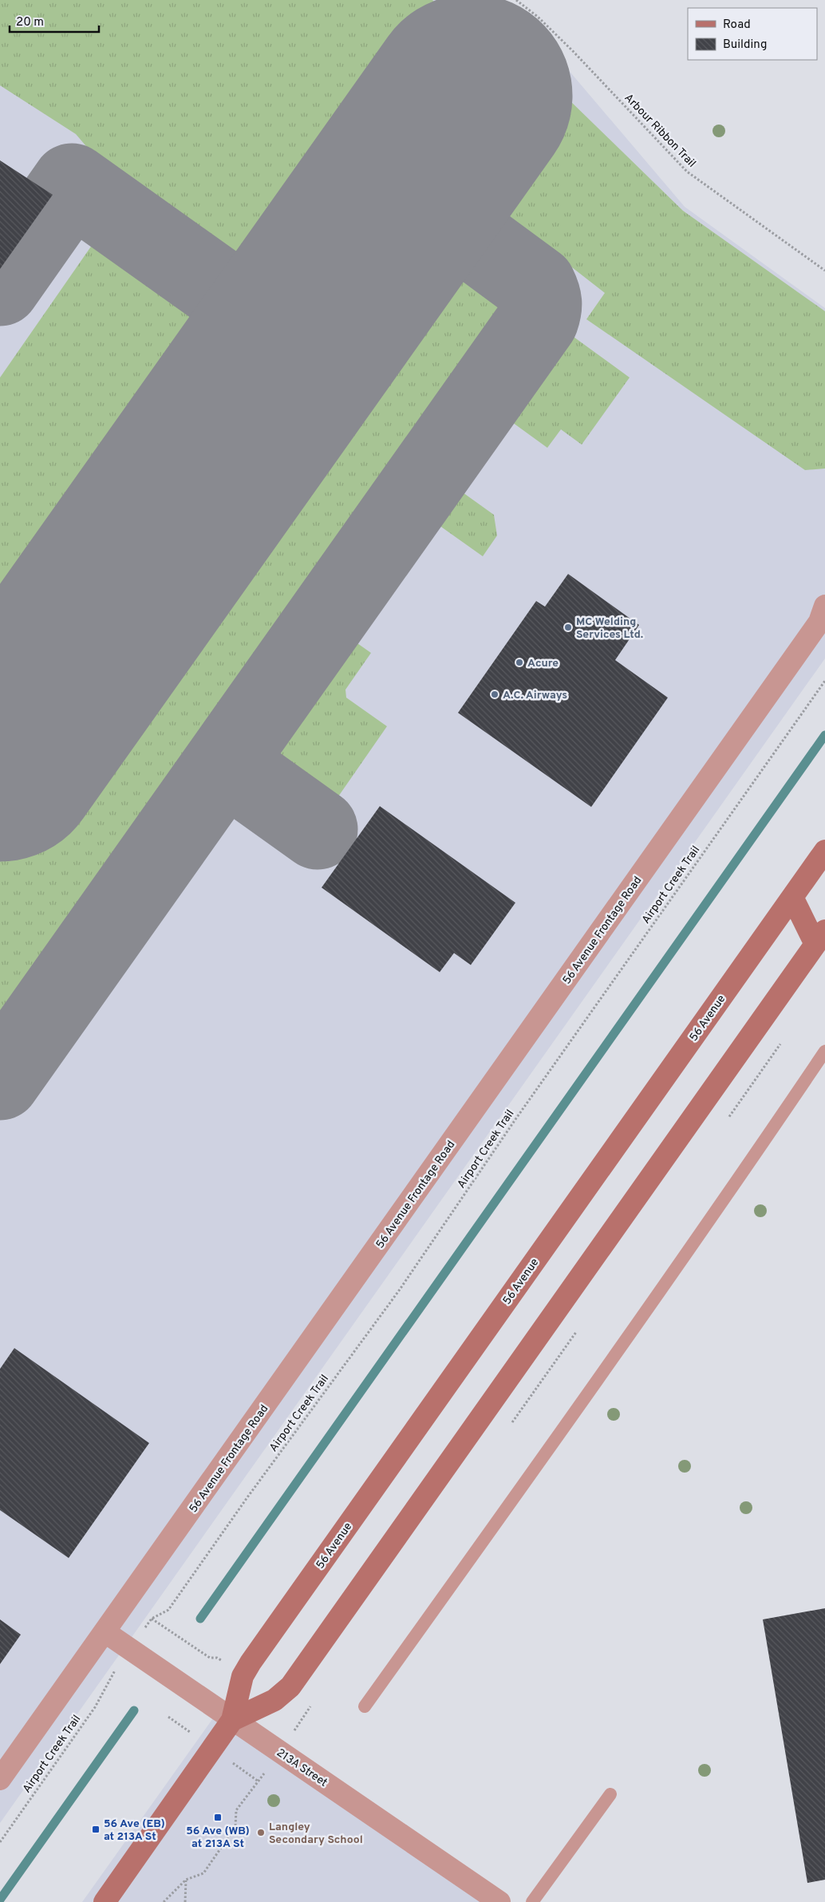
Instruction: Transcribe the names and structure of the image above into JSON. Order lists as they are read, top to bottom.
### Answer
{
  "streets": {
    "main road": ["56 Avenue"],
    "street": ["56 Avenue Frontage Road", "213A Street"],
    "path": ["Arbour Ribbon Trail", "Airport Creek Trail"]
  },
  "crossings": [
    ["56 Avenue Frontage Road", "213A Street"],
    ["56 Avenue", "213A Street"]
  ],
  "places": {
    "other": [
      "MC Welding Services Ltd.",
      "Acure",
      "A.C. Airways",
      "Langley Secondary School"
    ],
    "transit": ["56 Ave (WB) at 213A St", "56 Ave (EB) at 213A St"]
  },
  "legend": ["Road", "Building"],
  "scale_bar": "20 m"
}
